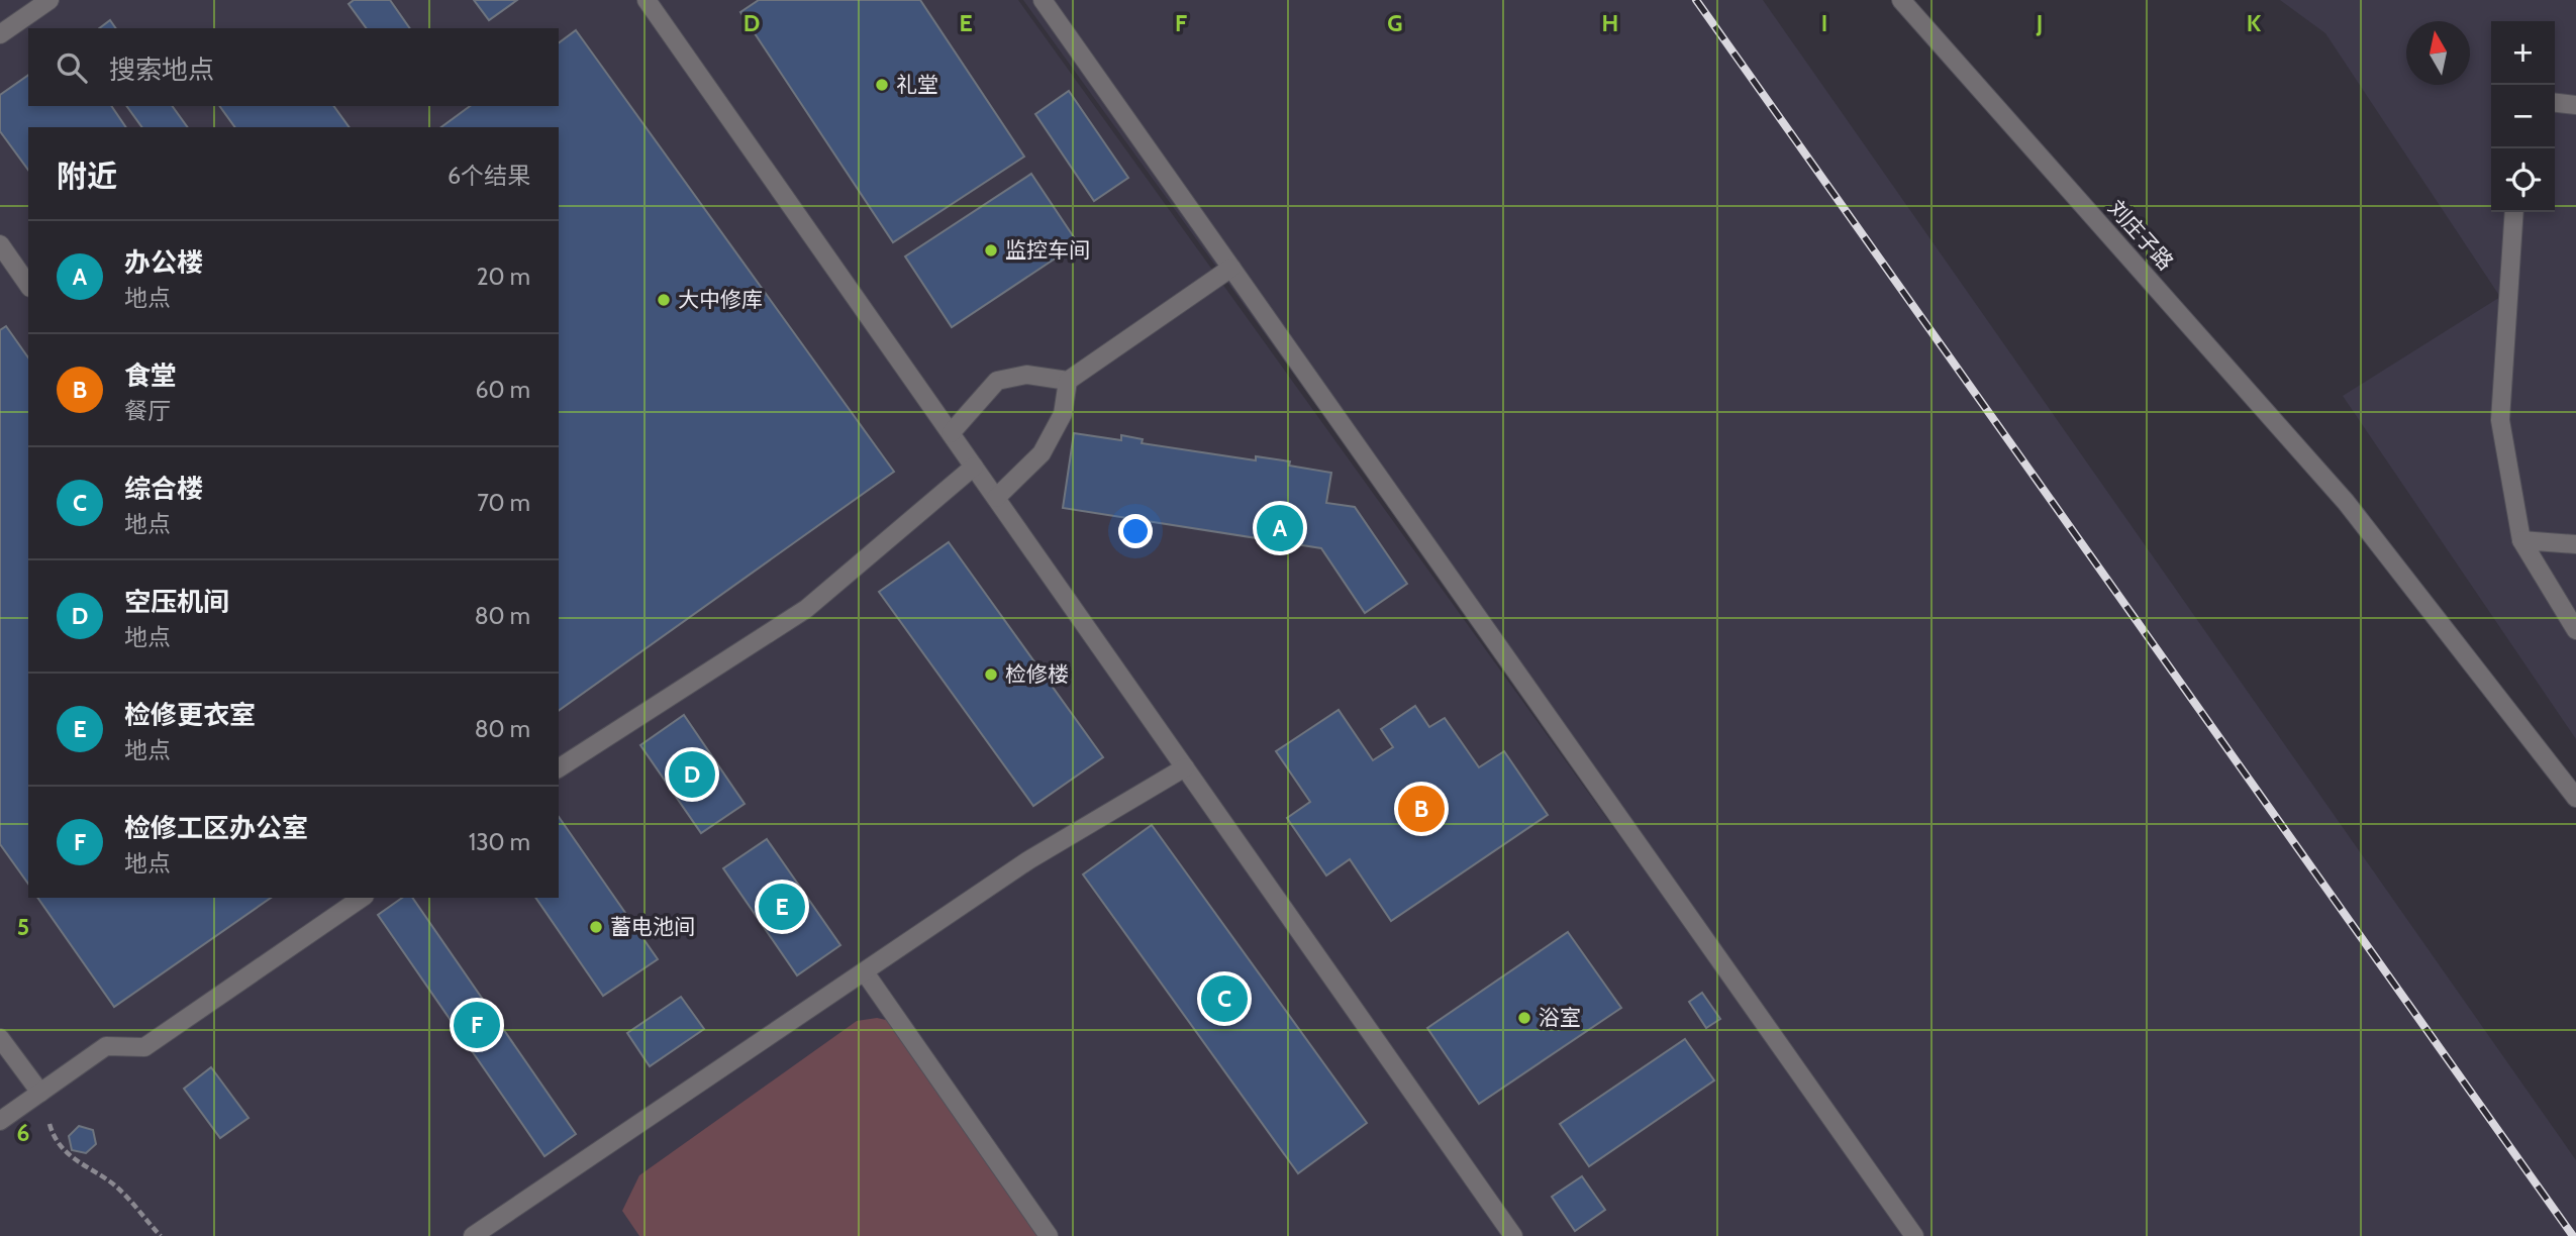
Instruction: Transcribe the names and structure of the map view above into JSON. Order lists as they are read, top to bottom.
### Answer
{
  "streets": {
    "street": ["刘庄子路"]
  },
  "places": [
    "礼堂",
    "监控车间",
    "大中修库",
    "检修楼",
    "蓄电池间",
    "浴室"
  ],
  "north": "top",
  "page": {
    "map_buttons": ["+", "−"],
    "search": "搜索地点",
    "heading": ["附近", "6个结果"],
    "list": [
      {
        "mark": "A",
        "name": "办公楼",
        "note": "地点",
        "value": "20 m"
      },
      {
        "mark": "B",
        "name": "食堂",
        "note": "餐厅",
        "value": "60 m"
      },
      {
        "mark": "C",
        "name": "综合楼",
        "note": "地点",
        "value": "70 m"
      },
      {
        "mark": "D",
        "name": "空压机间",
        "note": "地点",
        "value": "80 m"
      },
      {
        "mark": "E",
        "name": "检修更衣室",
        "note": "地点",
        "value": "80 m"
      },
      {
        "mark": "F",
        "name": "检修工区办公室",
        "note": "地点",
        "value": "130 m"
      }
    ],
    "pins": [
      "A",
      "D",
      "B",
      "E",
      "C",
      "F"
    ]
  },
  "grid": {
    "columns": [
      "D",
      "E",
      "F",
      "G",
      "H",
      "I",
      "J",
      "K"
    ],
    "rows": ["5", "6"]
  }
}
